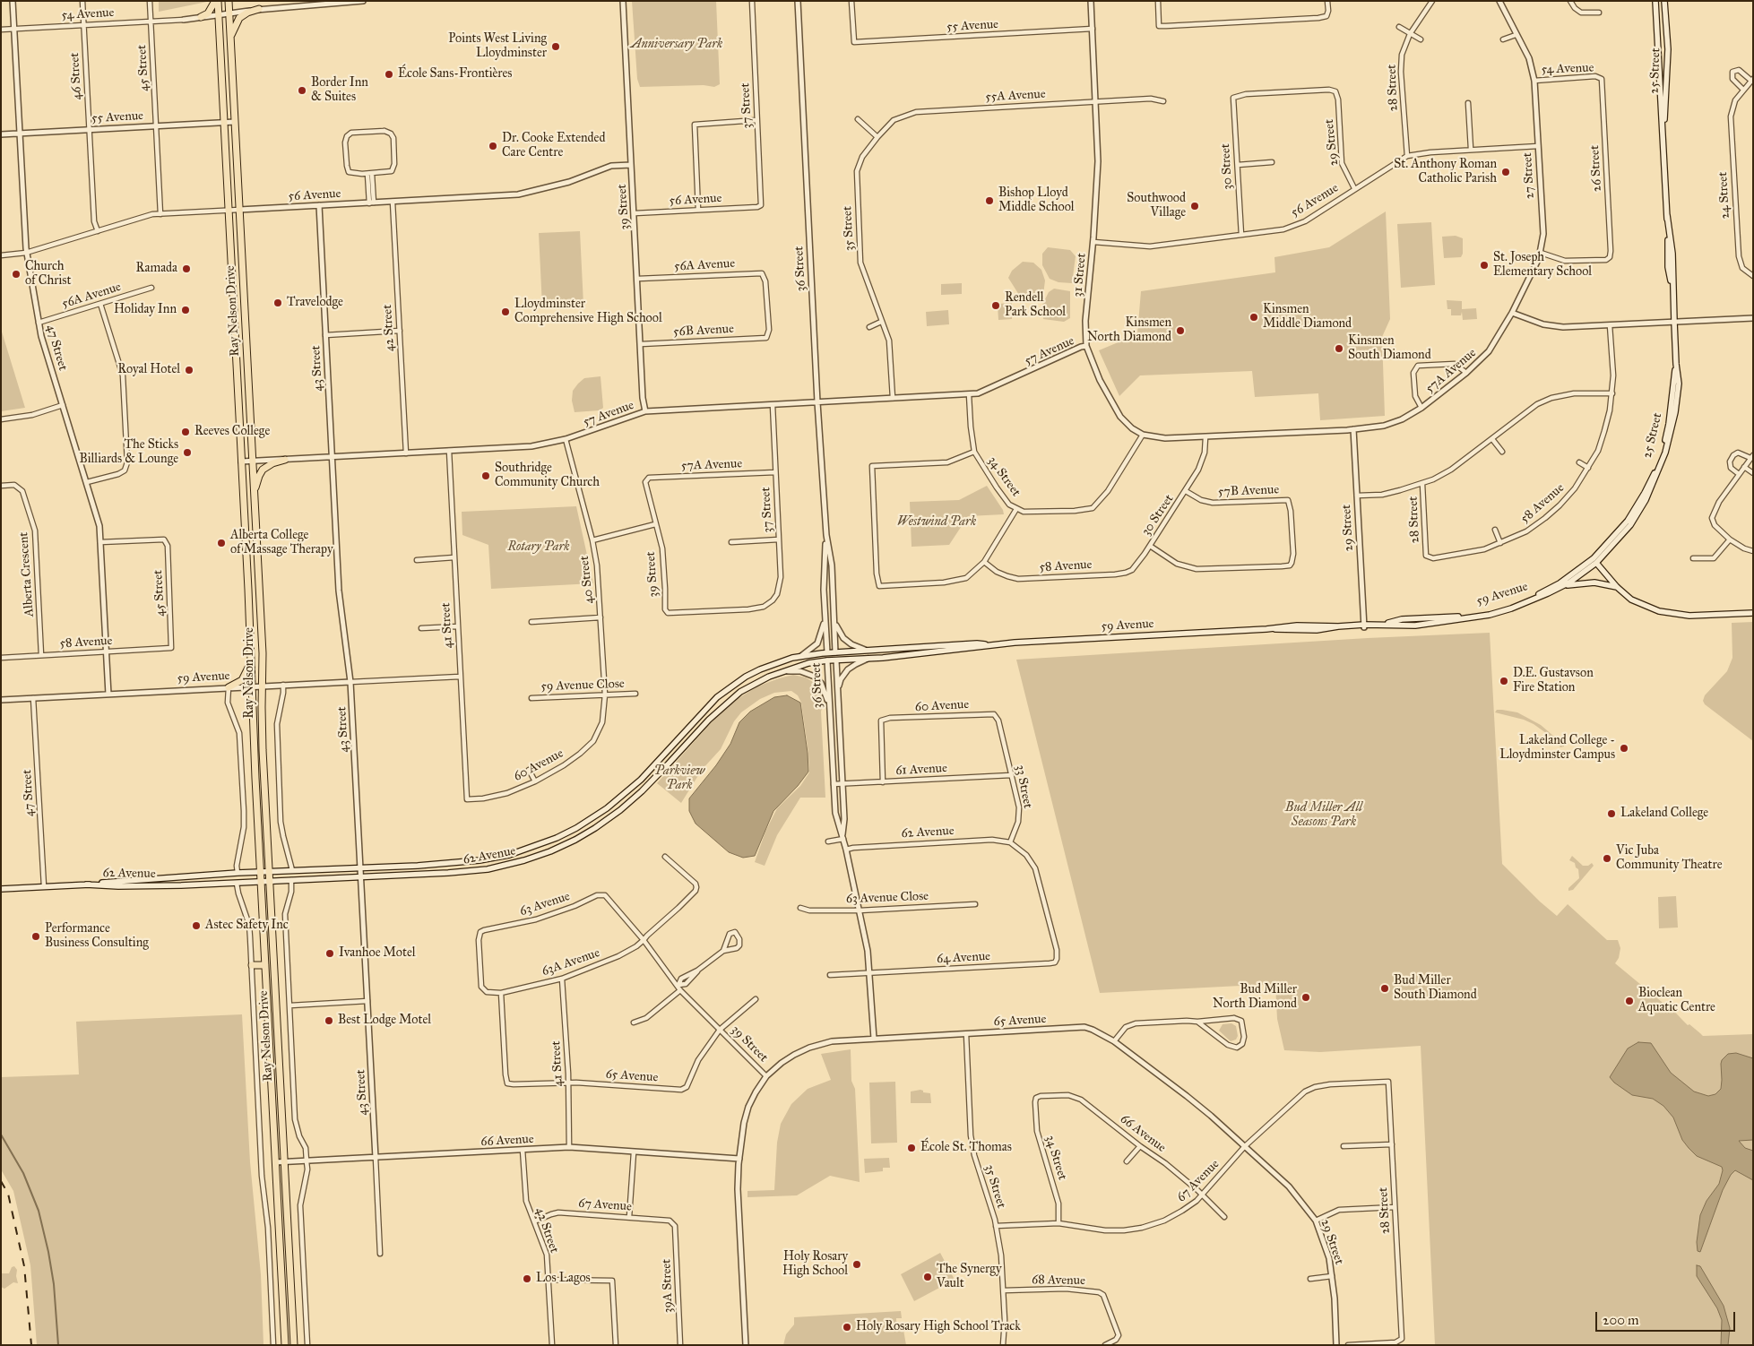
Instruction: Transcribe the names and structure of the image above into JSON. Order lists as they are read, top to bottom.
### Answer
{
  "streets": {
    "highway": ["Ray Nelson Drive"],
    "main road": [
      "25 Street",
      "36 Street",
      "59 Avenue",
      "62 Avenue"
    ],
    "street": [
      "54 Avenue",
      "55 Avenue",
      "45 Street",
      "46 Street",
      "28 Street",
      "55A Avenue",
      "37 Street",
      "29 Street",
      "30 Street",
      "26 Street",
      "27 Street",
      "56 Avenue",
      "24 Street",
      "39 Street",
      "35 Street",
      "56A Avenue",
      "31 Street",
      "42 Street",
      "56B Avenue",
      "47 Street",
      "57 Avenue",
      "43 Street",
      "57A Avenue",
      "34 Street",
      "57B Avenue",
      "58 Avenue",
      "Alberta Crescent",
      "40 Street",
      "41 Street",
      "59 Avenue Close",
      "60 Avenue",
      "61 Avenue",
      "33 Street",
      "63 Avenue Close",
      "63 Avenue",
      "64 Avenue",
      "63A Avenue",
      "65 Avenue",
      "66 Avenue",
      "67 Avenue",
      "68 Avenue",
      "39A Street"
    ]
  },
  "crossings": [
    ["54 Avenue", "45 Street"],
    ["54 Avenue", "46 Street"],
    ["54 Avenue", "26 Street"],
    ["54 Avenue", "27 Street"],
    ["54 Avenue", "Ray Nelson Drive"],
    ["54 Avenue", "47 Street"],
    ["55 Avenue", "45 Street"],
    ["55 Avenue", "46 Street"],
    ["55 Avenue", "31 Street"],
    ["55 Avenue", "Ray Nelson Drive"],
    ["55 Avenue", "47 Street"],
    ["45 Street", "56 Avenue"],
    ["45 Street", "47 Street"],
    ["45 Street", "58 Avenue"],
    ["25 Street", "59 Avenue"],
    ["46 Street", "56 Avenue"],
    ["28 Street", "56 Avenue"],
    ["28 Street", "58 Avenue"],
    ["28 Street", "67 Avenue"],
    ["55A Avenue", "35 Street"],
    ["55A Avenue", "31 Street"],
    ["37 Street", "56 Avenue"],
    ["37 Street", "39 Street"],
    ["37 Street", "57 Avenue"],
    ["37 Street", "57A Avenue"],
    ["29 Street", "30 Street"],
    ["29 Street", "56 Avenue"],
    ["29 Street", "57A Avenue"],
    ["29 Street", "59 Avenue"],
    ["29 Street", "65 Avenue"],
    ["29 Street", "67 Avenue"],
    ["30 Street", "56 Avenue"],
    ["30 Street", "57A Avenue"],
    ["30 Street", "57B Avenue"],
    ["30 Street", "58 Avenue"],
    ["26 Street", "27 Street"],
    ["27 Street", "56 Avenue"],
    ["27 Street", "57A Avenue"],
    ["56 Avenue", "39 Street"],
    ["56 Avenue", "31 Street"],
    ["56 Avenue", "Ray Nelson Drive"],
    ["56 Avenue", "42 Street"],
    ["56 Avenue", "47 Street"],
    ["56 Avenue", "43 Street"],
    ["39 Street", "56A Avenue"],
    ["39 Street", "56B Avenue"],
    ["39 Street", "57 Avenue"],
    ["39 Street", "57A Avenue"],
    ["39 Street", "63 Avenue"],
    ["39 Street", "63A Avenue"],
    ["39 Street", "65 Avenue"],
    ["39 Street", "66 Avenue"],
    ["35 Street", "57 Avenue"],
    ["35 Street", "65 Avenue"],
    ["35 Street", "67 Avenue"],
    ["35 Street", "68 Avenue"],
    ["56A Avenue", "56B Avenue"],
    ["56A Avenue", "47 Street"],
    ["36 Street", "57 Avenue"],
    ["36 Street", "59 Avenue"],
    ["36 Street", "61 Avenue"],
    ["36 Street", "62 Avenue"],
    ["36 Street", "63 Avenue Close"],
    ["36 Street", "64 Avenue"],
    ["36 Street", "65 Avenue"],
    ["31 Street", "57 Avenue"],
    ["31 Street", "57A Avenue"],
    ["Ray Nelson Drive", "57 Avenue"],
    ["Ray Nelson Drive", "59 Avenue"],
    ["Ray Nelson Drive", "62 Avenue"],
    ["Ray Nelson Drive", "66 Avenue"],
    ["42 Street", "57 Avenue"],
    ["42 Street", "66 Avenue"],
    ["42 Street", "67 Avenue"],
    ["47 Street", "58 Avenue"],
    ["47 Street", "59 Avenue"],
    ["47 Street", "62 Avenue"],
    ["57 Avenue", "43 Street"],
    ["57 Avenue", "34 Street"],
    ["57 Avenue", "40 Street"],
    ["57 Avenue", "41 Street"],
    ["43 Street", "59 Avenue"],
    ["43 Street", "62 Avenue"],
    ["43 Street", "66 Avenue"],
    ["34 Street", "58 Avenue"],
    ["34 Street", "66 Avenue"],
    ["34 Street", "67 Avenue"],
    ["58 Avenue", "Alberta Crescent"],
    ["40 Street", "59 Avenue Close"],
    ["40 Street", "60 Avenue"],
    ["59 Avenue", "41 Street"],
    ["59 Avenue", "62 Avenue"],
    ["41 Street", "60 Avenue"],
    ["41 Street", "63A Avenue"],
    ["41 Street", "65 Avenue"],
    ["41 Street", "66 Avenue"],
    ["60 Avenue", "61 Avenue"],
    ["60 Avenue", "33 Street"],
    ["61 Avenue", "33 Street"],
    ["33 Street", "62 Avenue"],
    ["33 Street", "64 Avenue"],
    ["62 Avenue", "64 Avenue"],
    ["63 Avenue", "63A Avenue"],
    ["63 Avenue", "65 Avenue"],
    ["63A Avenue", "65 Avenue"],
    ["65 Avenue", "67 Avenue"],
    ["66 Avenue", "67 Avenue"],
    ["67 Avenue", "39A Street"]
  ],
  "parks": [
    "Anniversary Park",
    "Westwind Park",
    "Rotary Park",
    "Parkview Park",
    "Bud Miller All Seasons Park"
  ],
  "places": [
    "Points West Living Lloydminster",
    "École Sans-Frontières",
    "Border Inn & Suites",
    "Dr. Cooke Extended Care Centre",
    "St. Anthony Roman Catholic Parish",
    "Bishop Lloyd Middle School",
    "Southwood Village",
    "St. Joseph Elementary School",
    "Ramada",
    "Church of Christ",
    "Travelodge",
    "Rendell Park School",
    "Holiday Inn",
    "Lloydminster Comprehensive High School",
    "Kinsmen Middle Diamond",
    "Kinsmen North Diamond",
    "Kinsmen South Diamond",
    "Royal Hotel",
    "Reeves College",
    "The Sticks Billiards & Lounge",
    "Southridge Community Church",
    "Alberta College of Massage Therapy",
    "D.E. Gustavson Fire Station",
    "Lakeland College - Lloydminster Campus",
    "Lakeland College",
    "Vic Juba Community Theatre",
    "Astec Safety Inc",
    "Performance Business Consulting",
    "Ivanhoe Motel",
    "Bud Miller South Diamond",
    "Bud Miller North Diamond",
    "Bioclean Aquatic Centre",
    "Best Lodge Motel",
    "École St. Thomas",
    "Holy Rosary High School",
    "The Synergy Vault",
    "Los Lagos",
    "Holy Rosary High School Track"
  ],
  "scale_bar": "200 m"
}
